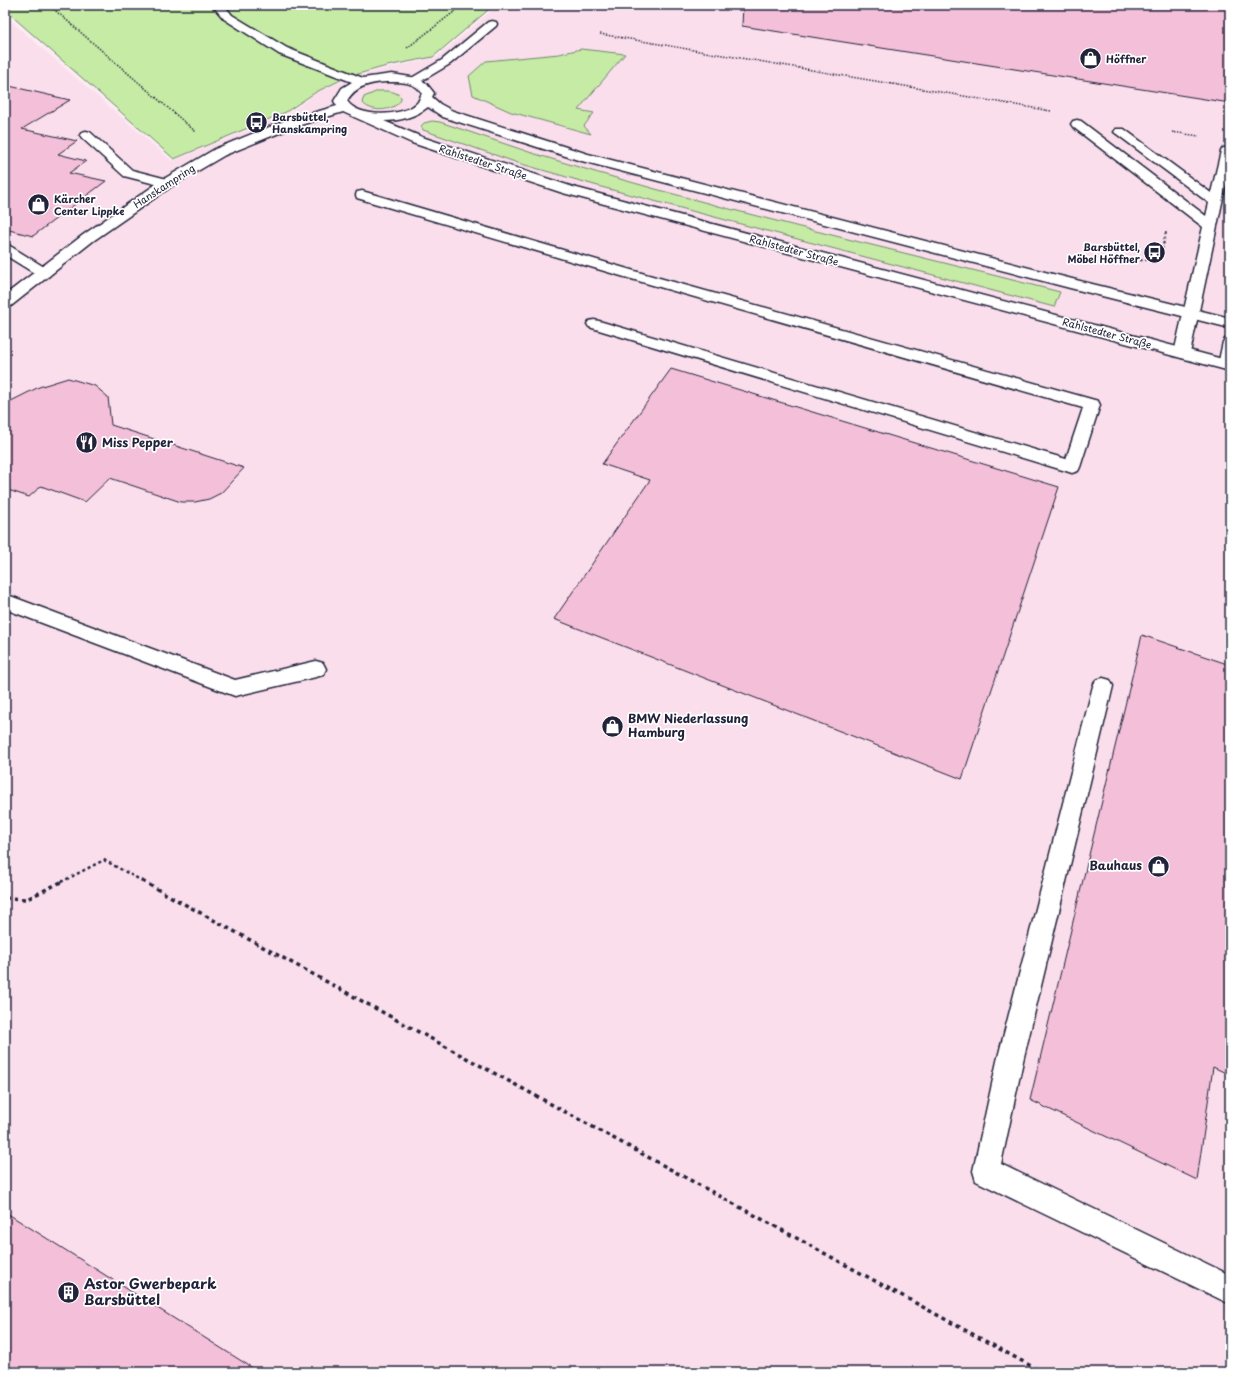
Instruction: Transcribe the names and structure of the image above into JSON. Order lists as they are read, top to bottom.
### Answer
{
  "streets": {
    "street": ["Rahlstedter Straße", "Hanskampring"]
  },
  "crossings": [
    ["Rahlstedter Straße", "Hanskampring"]
  ],
  "places": {
    "shop": [
      "Höffner",
      "Kärcher Center Lippke",
      "BMW Niederlassung Hamburg",
      "Bauhaus"
    ],
    "bus stop": ["Barsbüttel, Hanskampring", "Barsbüttel, Möbel Höffner"],
    "restaurant": ["Miss Pepper"],
    "building": ["Astor Gwerbepark Barsbüttel"]
  }
}
